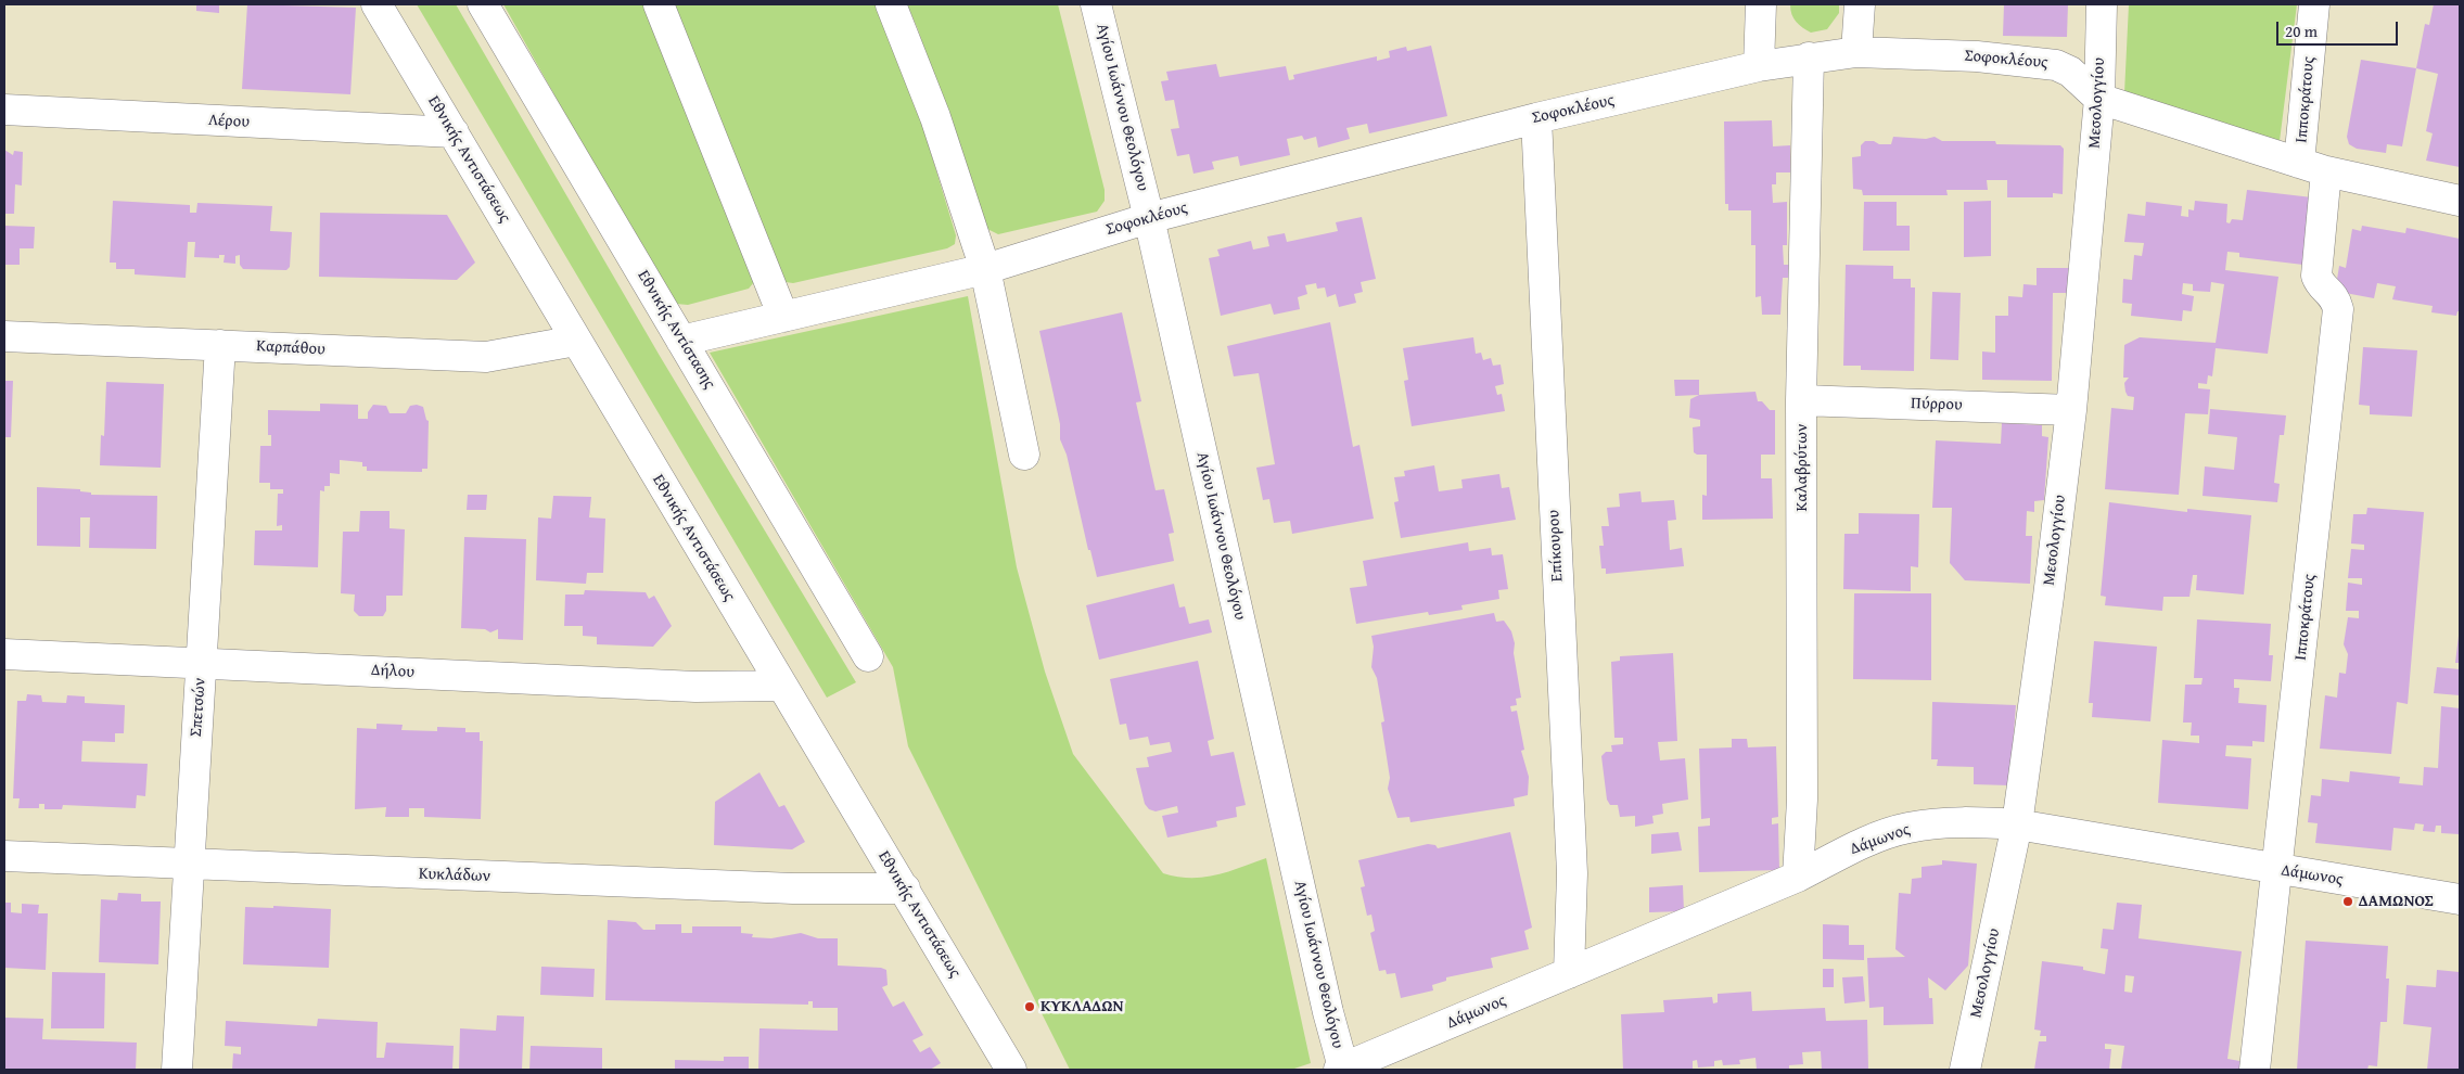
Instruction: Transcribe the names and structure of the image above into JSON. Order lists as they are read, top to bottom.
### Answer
{
  "streets": {
    "street": [
      "Σοφοκλέους",
      "Ιπποκράτους",
      "Μεσολογγίου",
      "Αγίου Ιωάννου Θεολόγου",
      "Λέρου",
      "Εθνικής Αντιστάσεως",
      "Εθνικής Αντίστασης",
      "Καρπάθου",
      "Πύρρου",
      "Καλαβρύτων",
      "Επίκουρου",
      "Δήλου",
      "Σπετσών",
      "Δάμωνος",
      "Κυκλάδων"
    ]
  },
  "crossings": [
    ["Σοφοκλέους", "Ιπποκράτους"],
    ["Σοφοκλέους", "Μεσολογγίου"],
    ["Σοφοκλέους", "Αγίου Ιωάννου Θεολόγου"],
    ["Σοφοκλέους", "Εθνικής Αντίστασης"],
    ["Σοφοκλέους", "Καλαβρύτων"],
    ["Σοφοκλέους", "Επίκουρου"],
    ["Ιπποκράτους", "Δάμωνος"],
    ["Μεσολογγίου", "Πύρρου"],
    ["Μεσολογγίου", "Δάμωνος"],
    ["Αγίου Ιωάννου Θεολόγου", "Δάμωνος"],
    ["Λέρου", "Εθνικής Αντιστάσεως"],
    ["Εθνικής Αντιστάσεως", "Καρπάθου"],
    ["Εθνικής Αντιστάσεως", "Δήλου"],
    ["Εθνικής Αντιστάσεως", "Κυκλάδων"],
    ["Καρπάθου", "Σπετσών"],
    ["Πύρρου", "Καλαβρύτων"],
    ["Καλαβρύτων", "Δάμωνος"],
    ["Επίκουρου", "Δάμωνος"],
    ["Δήλου", "Σπετσών"],
    ["Σπετσών", "Κυκλάδων"]
  ],
  "places": ["ΔΑΜΩΝΟΣ", "ΚΥΚΛΑΔΩΝ"],
  "scale_bar": "20 m"
}
